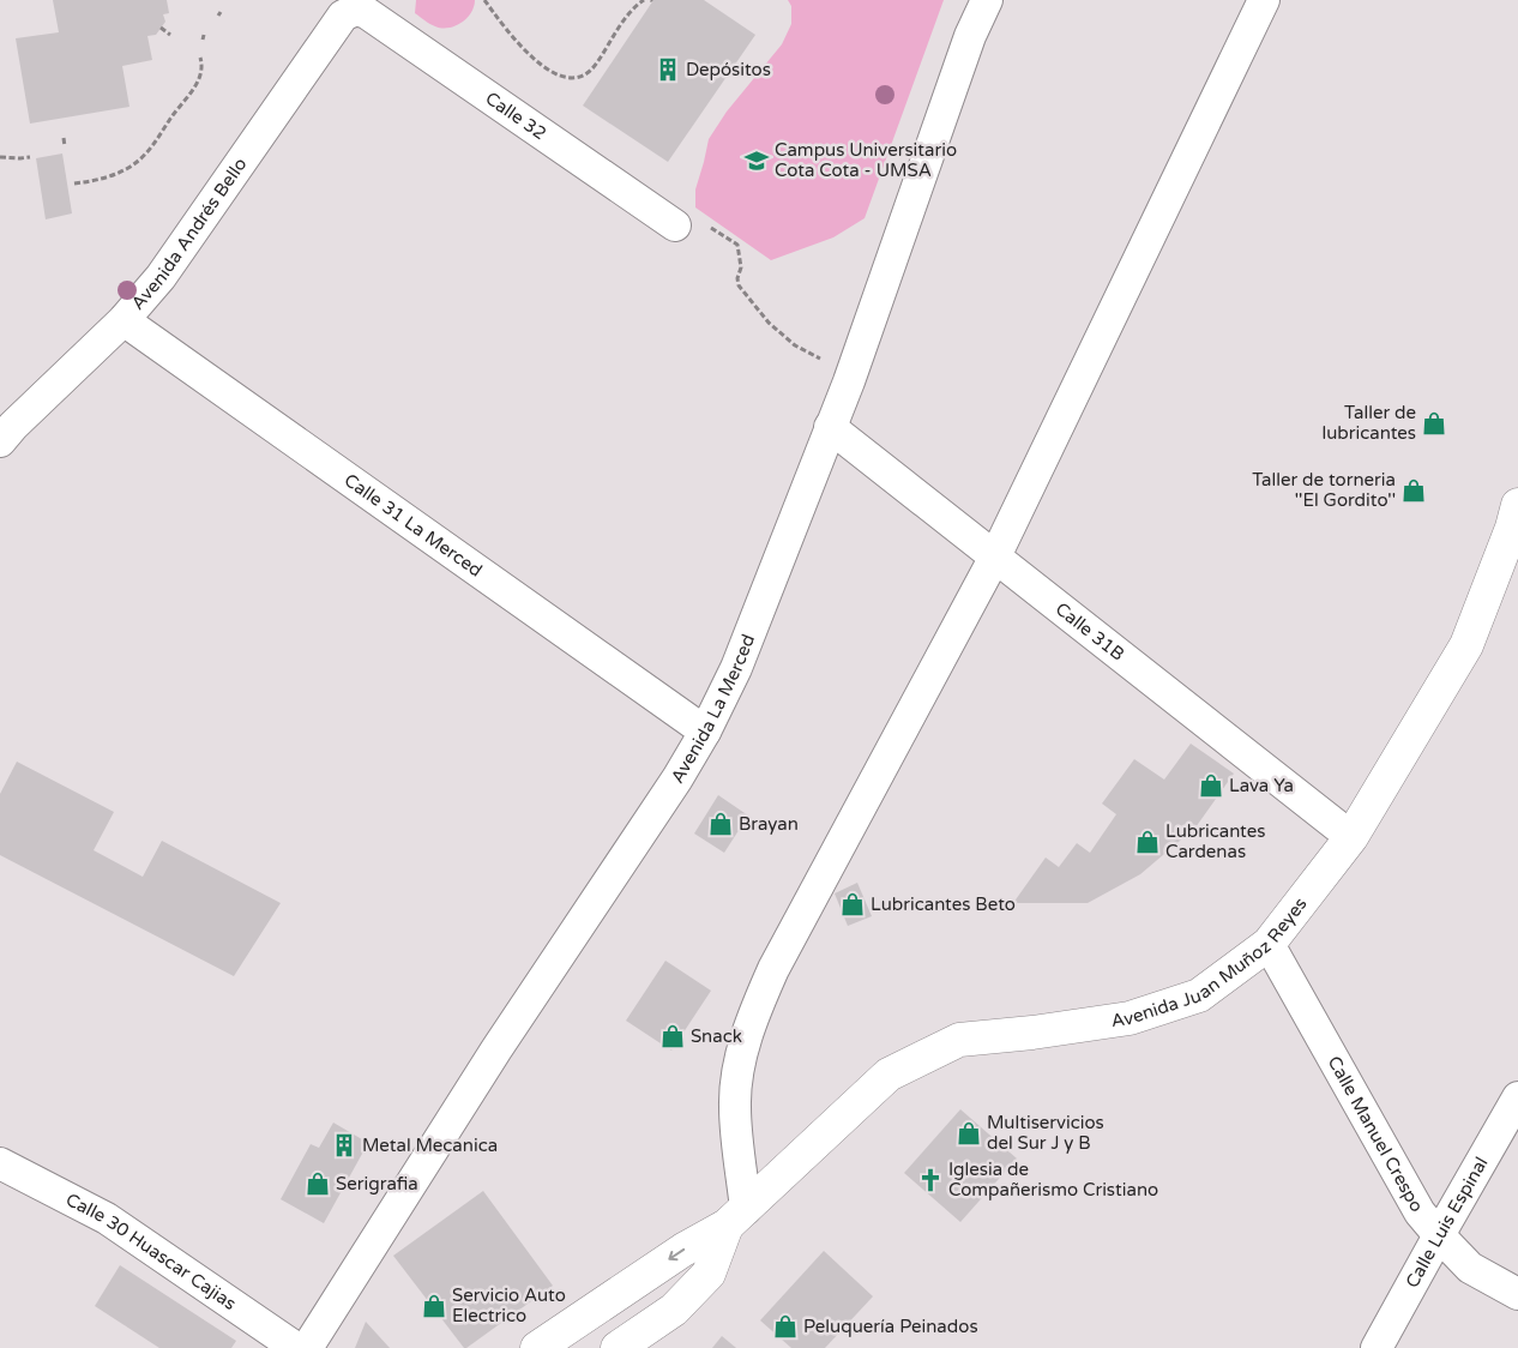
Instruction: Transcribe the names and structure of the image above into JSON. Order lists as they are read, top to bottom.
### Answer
{
  "streets": {
    "main road": ["Avenida Juan Muñoz Reyes"],
    "street": [
      "Calle 32",
      "Avenida Andrés Bello",
      "Calle 31 La Merced",
      "Calle 31B",
      "Avenida La Merced",
      "Calle Manuel Crespo",
      "Calle Luis Espinal",
      "Calle 30 Huascar Cajias"
    ]
  },
  "crossings": [
    ["Calle 32", "Avenida Andrés Bello"],
    ["Avenida Andrés Bello", "Calle 31 La Merced"],
    ["Calle 31 La Merced", "Avenida La Merced"],
    ["Calle 31B", "Avenida La Merced"],
    ["Calle 31B", "Avenida Juan Muñoz Reyes"],
    ["Avenida Juan Muñoz Reyes", "Calle Manuel Crespo"],
    ["Calle Manuel Crespo", "Calle Luis Espinal"]
  ],
  "places": {
    "building": ["Depósitos", "Metal Mecanica"],
    "school or university": ["Campus Universitario Cota Cota - UMSA"],
    "shop": [
      "Taller de lubricantes",
      "Taller de torneria ''El Gordito''",
      "Lava Ya",
      "Brayan",
      "Lubricantes Cardenas",
      "Lubricantes Beto",
      "Snack",
      "Multiservicios del Sur J y B",
      "Serigrafia",
      "Servicio Auto Electrico",
      "Peluquería Peinados"
    ],
    "church": ["Iglesia de Compañerismo Cristiano"]
  }
}
